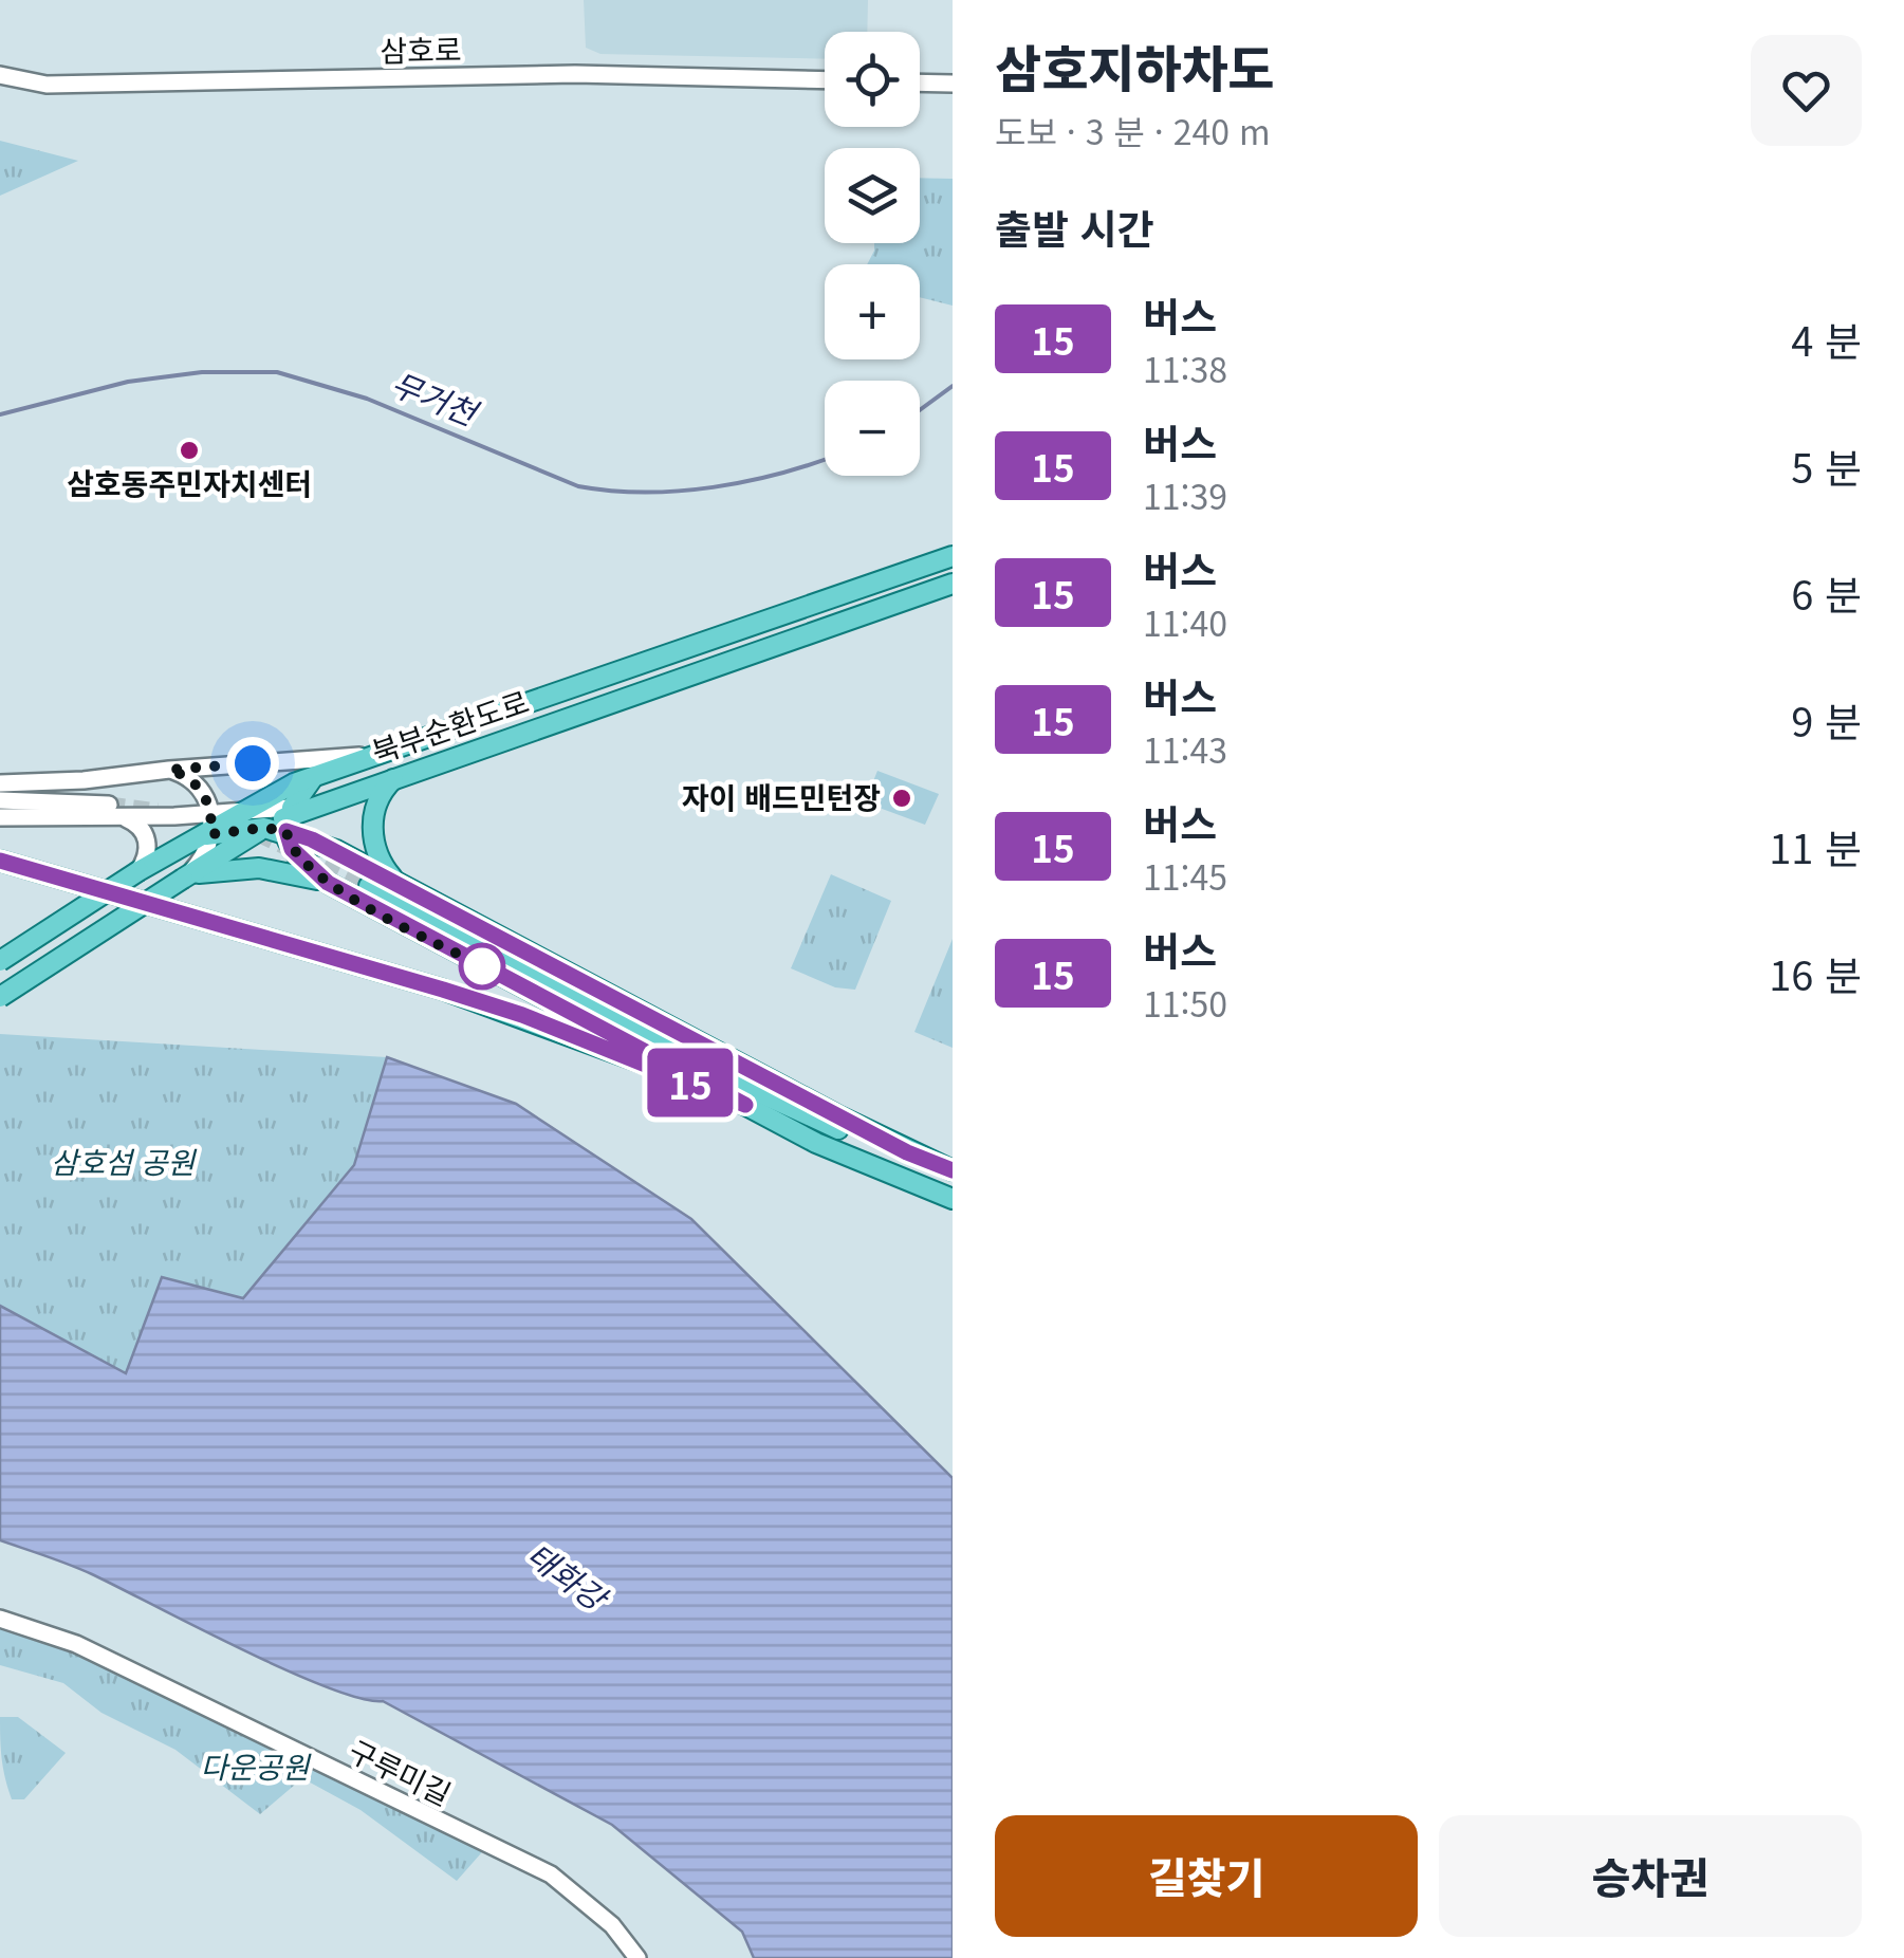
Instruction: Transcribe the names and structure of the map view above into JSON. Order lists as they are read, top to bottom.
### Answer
{
  "streets": {
    "main road": ["삼호로", "북부순환도로", "구루미길"]
  },
  "water": ["무거천", "태화강"],
  "parks": ["삼호섬 공원", "다운공원"],
  "places": ["삼호동주민자치센터", "자이 배드민턴장"],
  "lines": ["bus line 15"],
  "page": {
    "on_map": "15",
    "heading": [
      ["삼호지하차도", "도보 · 3 분 · 240 m"],
      "출발 시간"
    ],
    "map_buttons": ["+", "−"],
    "list": [
      {
        "mark": "15",
        "name": "버스",
        "note": "11:38",
        "value": "4 분"
      },
      {
        "mark": "15",
        "name": "버스",
        "note": "11:39",
        "value": "5 분"
      },
      {
        "mark": "15",
        "name": "버스",
        "note": "11:40",
        "value": "6 분"
      },
      {
        "mark": "15",
        "name": "버스",
        "note": "11:43",
        "value": "9 분"
      },
      {
        "mark": "15",
        "name": "버스",
        "note": "11:45",
        "value": "11 분"
      },
      {
        "mark": "15",
        "name": "버스",
        "note": "11:50",
        "value": "16 분"
      }
    ],
    "buttons": ["길찾기", "승차권"]
  }
}
